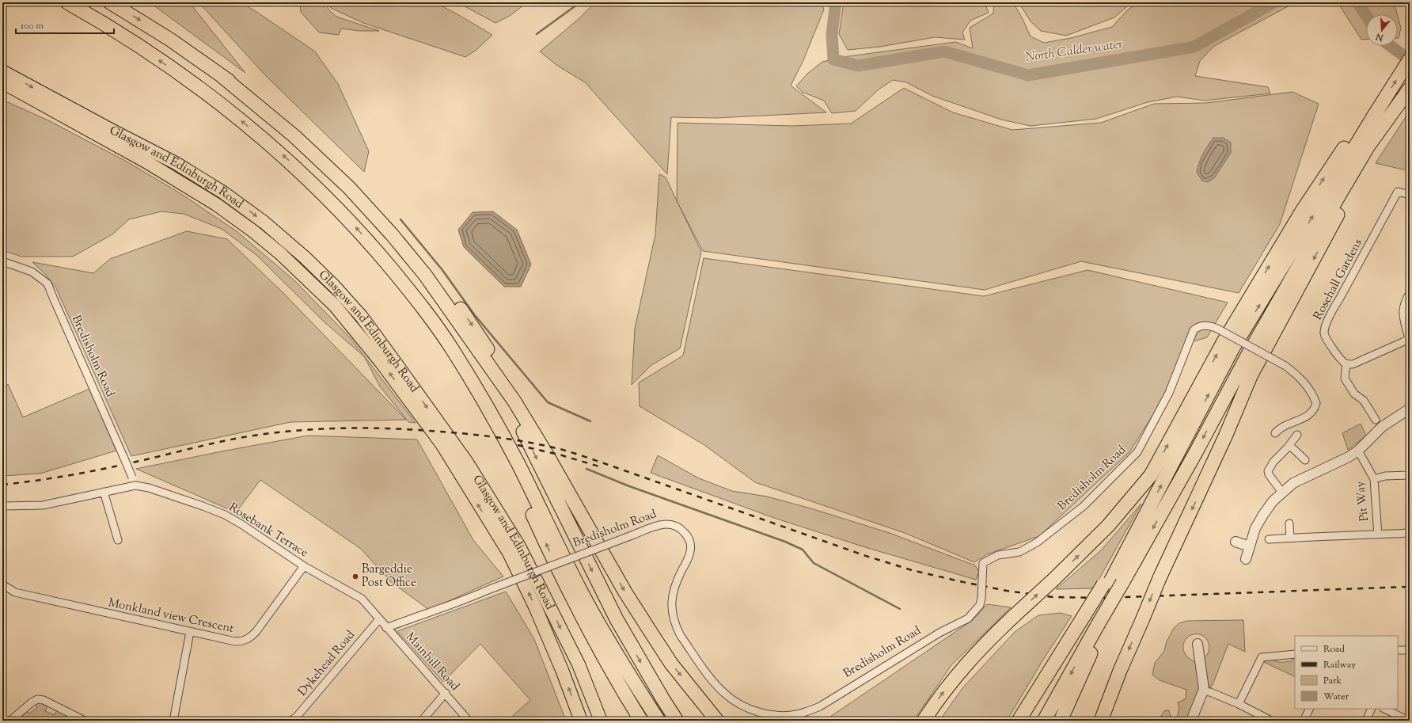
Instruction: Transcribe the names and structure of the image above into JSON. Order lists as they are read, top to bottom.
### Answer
{
  "streets": {
    "highway": ["Glasgow and Edinburgh Road"],
    "street": [
      "Rosehall Gardens",
      "Bredisholm Road",
      "Pit Way",
      "Rosebank Terrace",
      "Monkland view Crescent",
      "Mainhill Road",
      "Dykehead Road"
    ]
  },
  "crossings": [
    ["Bredisholm Road", "Rosebank Terrace"],
    ["Bredisholm Road", "Mainhill Road"],
    ["Rosebank Terrace", "Monkland view Crescent"],
    ["Rosebank Terrace", "Mainhill Road"],
    ["Rosebank Terrace", "Dykehead Road"],
    ["Mainhill Road", "Dykehead Road"]
  ],
  "water": ["North Calder water"],
  "places": ["Bargeddie Post Office"],
  "legend": [
    "Road",
    "Railway",
    "Park",
    "Water"
  ],
  "scale_bar": "100 m",
  "north": "bottom"
}
